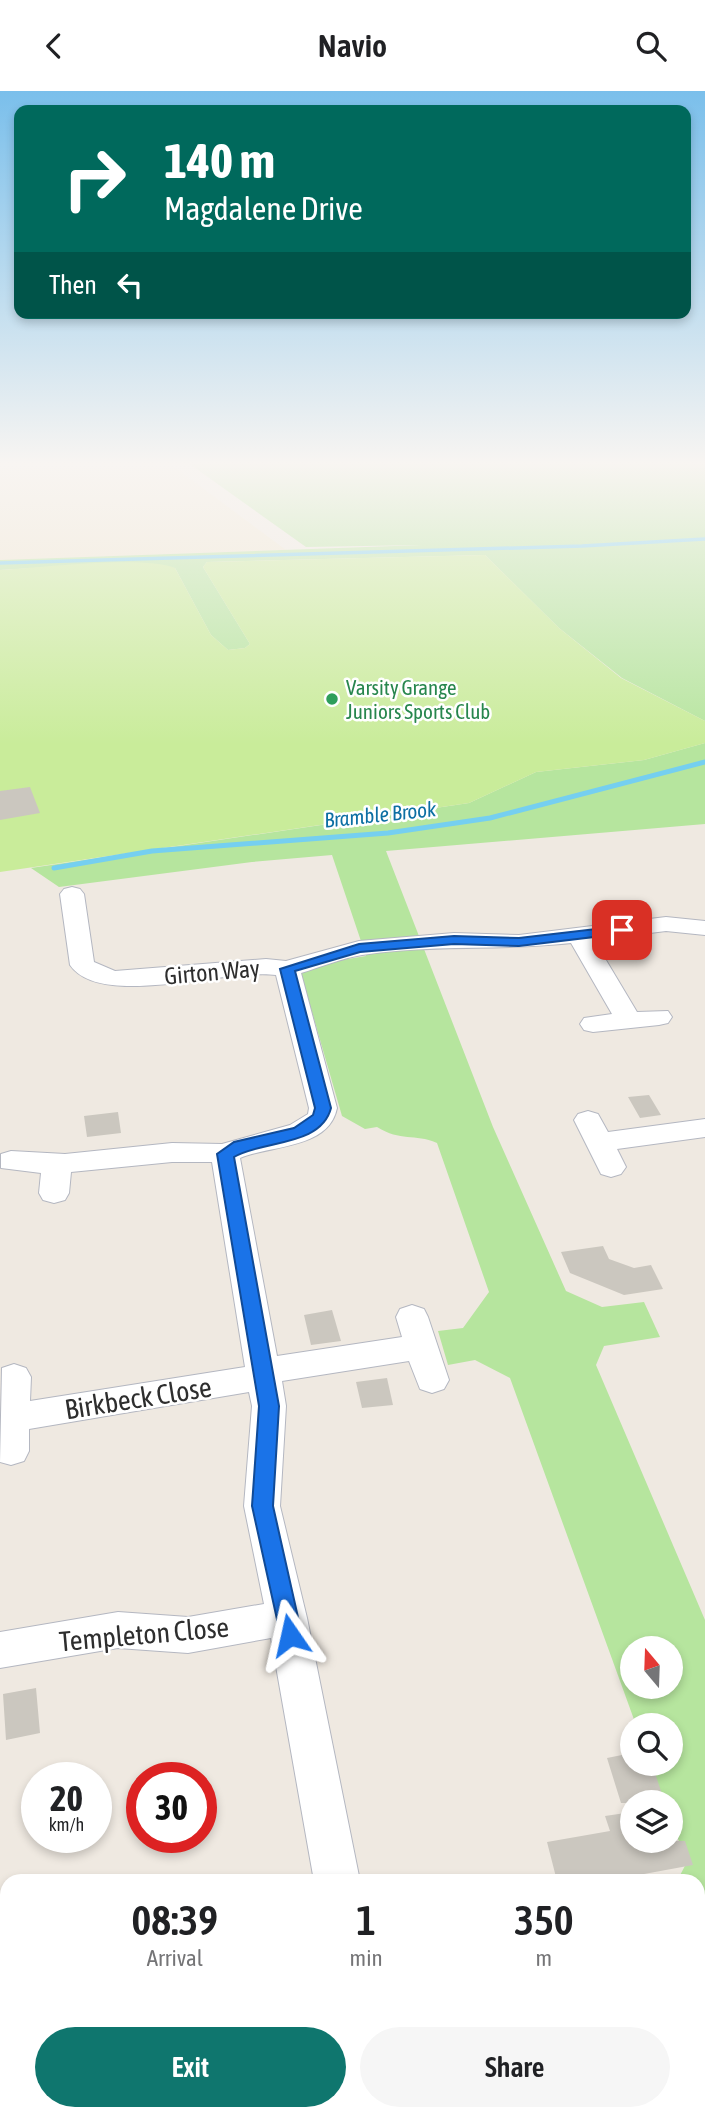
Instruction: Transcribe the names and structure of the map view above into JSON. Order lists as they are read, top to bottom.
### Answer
{
  "streets": {
    "street": ["Girton Way", "Birkbeck Close", "Templeton Close"]
  },
  "water": ["Bramble Brook"],
  "places": ["Varsity Grange Juniors Sports Club"],
  "north": "top",
  "page": {
    "header": "Navio",
    "turn": ["140 m", "Magdalene Drive"],
    "then": "Then",
    "speed": "20 km/h",
    "limit": "30",
    "eta": [
      "08:39",
      "Arrival",
      "1",
      "min",
      "350",
      "m"
    ],
    "buttons": ["Exit", "Share"]
  }
}
